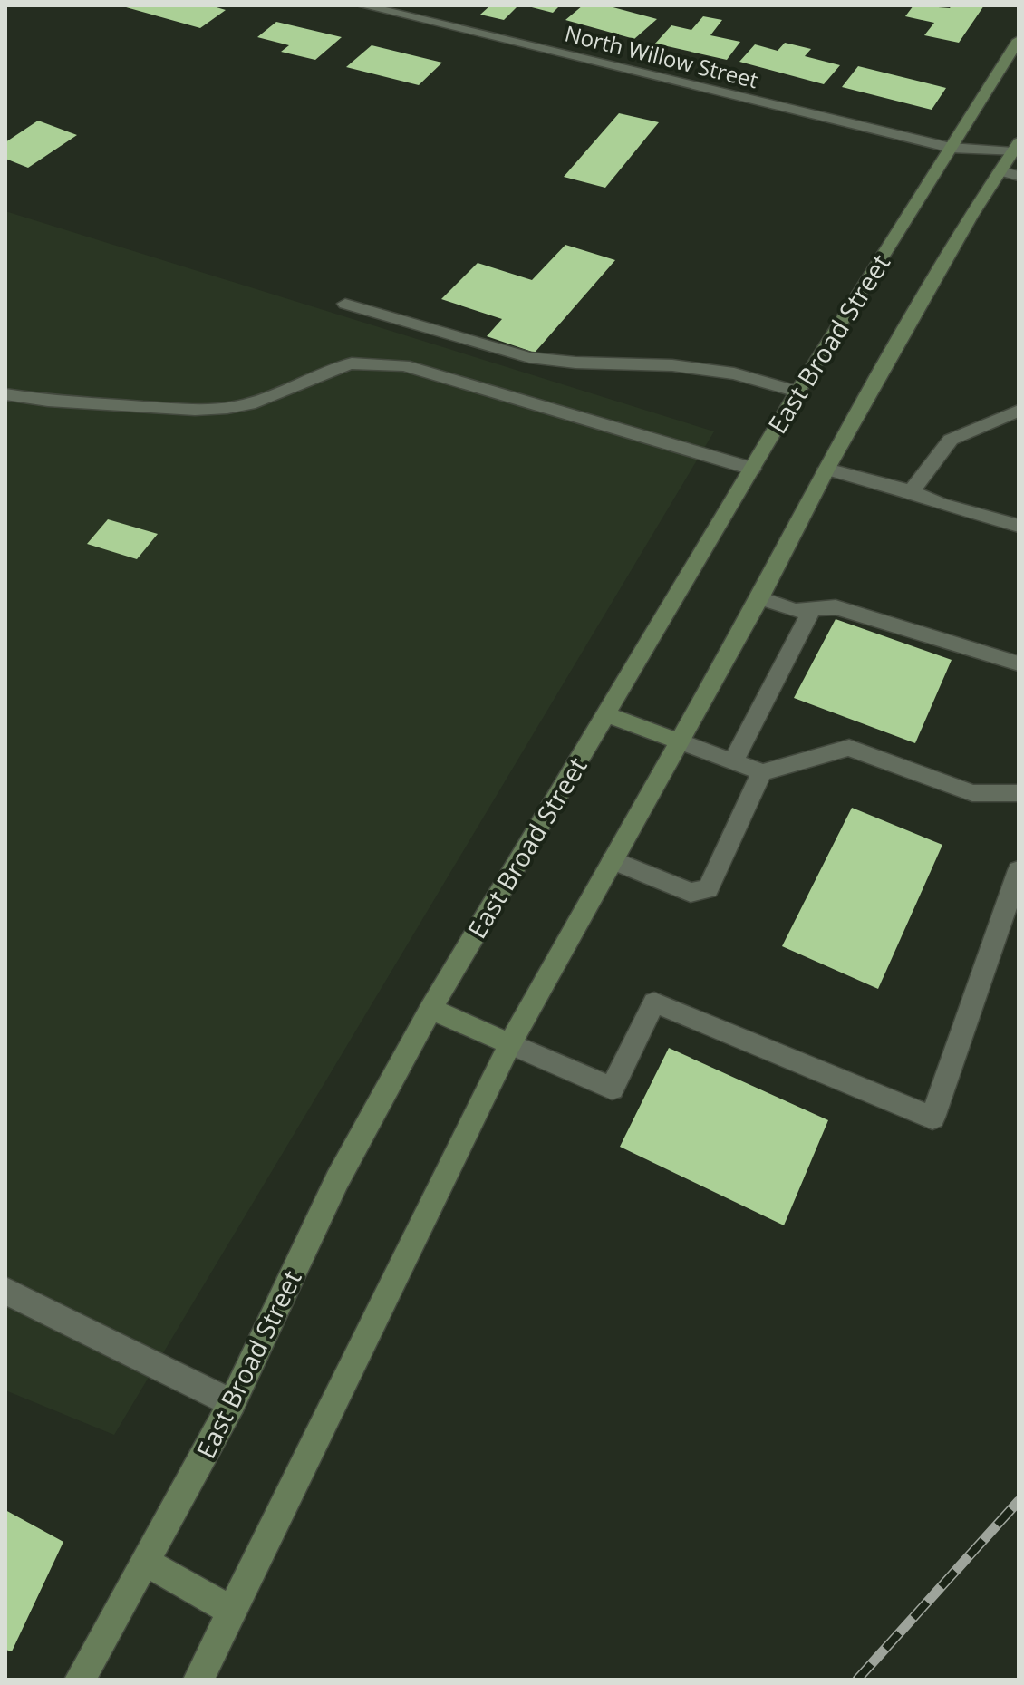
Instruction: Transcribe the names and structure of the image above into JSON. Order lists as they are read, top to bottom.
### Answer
{
  "streets": {
    "main road": ["East Broad Street"],
    "street": ["North Willow Street"]
  },
  "crossings": [
    ["North Willow Street", "East Broad Street"]
  ]
}
